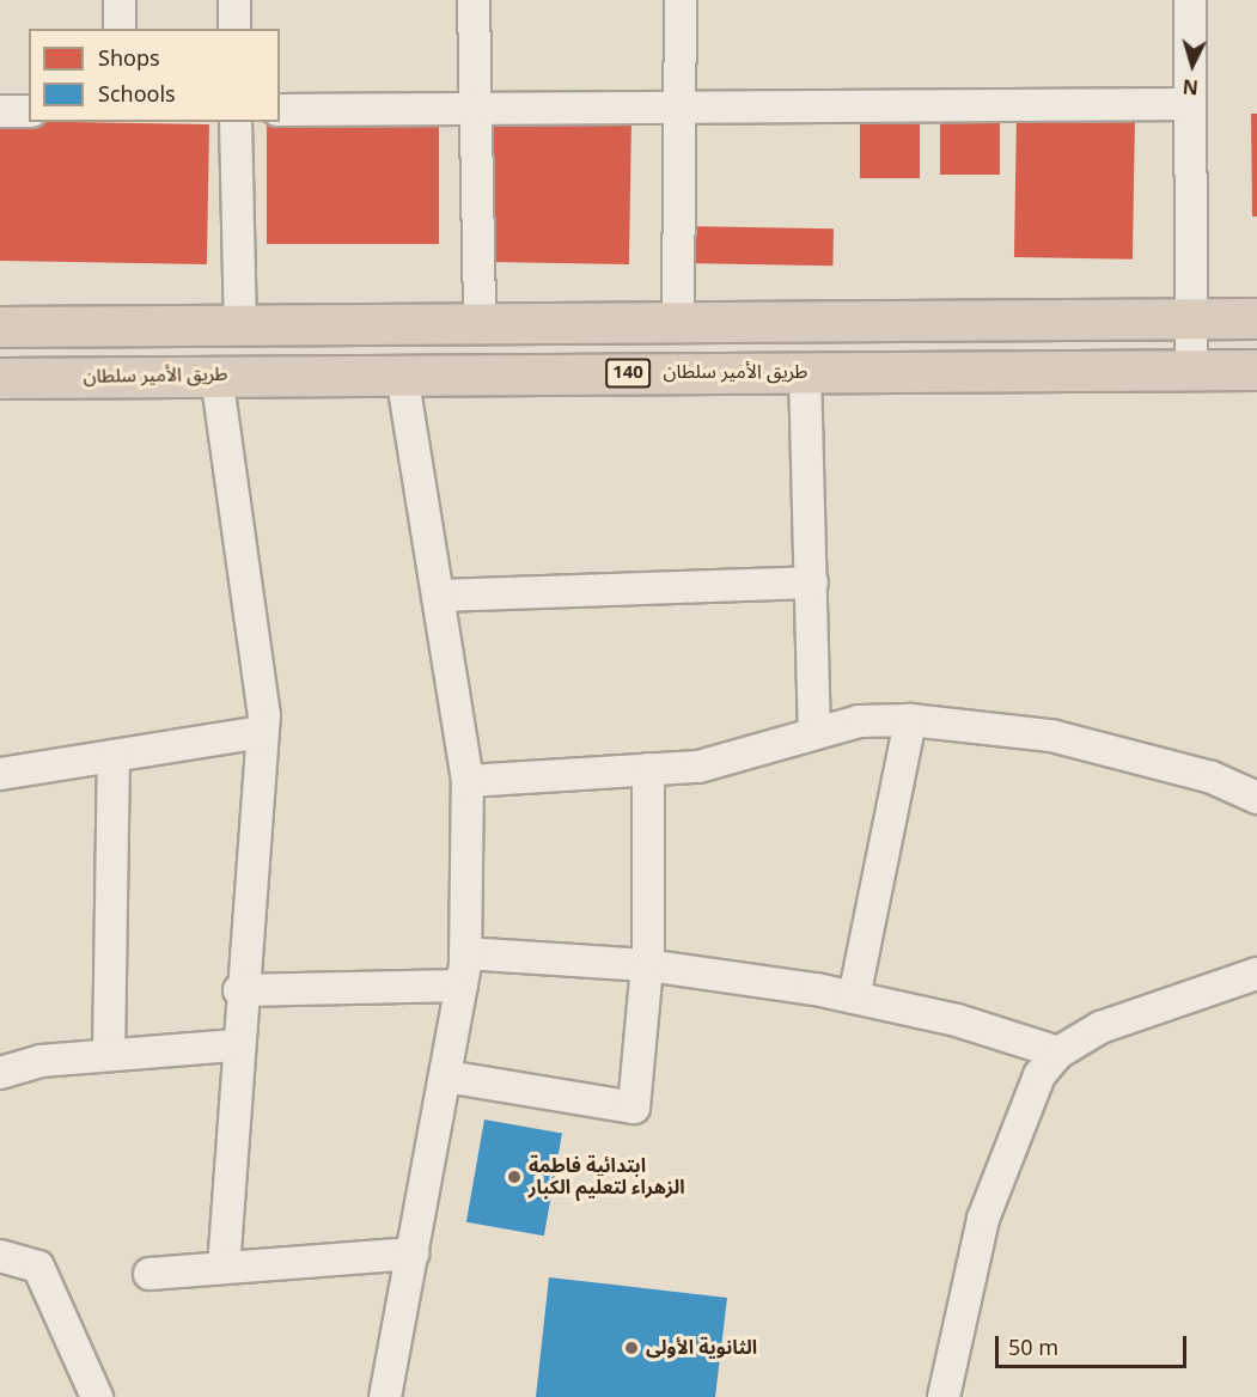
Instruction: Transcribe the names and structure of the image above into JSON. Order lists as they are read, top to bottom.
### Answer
{
  "streets": {
    "highway": ["طريق الأمير سلطان", "140"]
  },
  "places": ["ابتدائية فاطمة الزهراء لتعليم الكبار", "الثانوية الأولى"],
  "legend": ["Shops", "Schools"],
  "scale_bar": "50 m",
  "north": "bottom"
}
